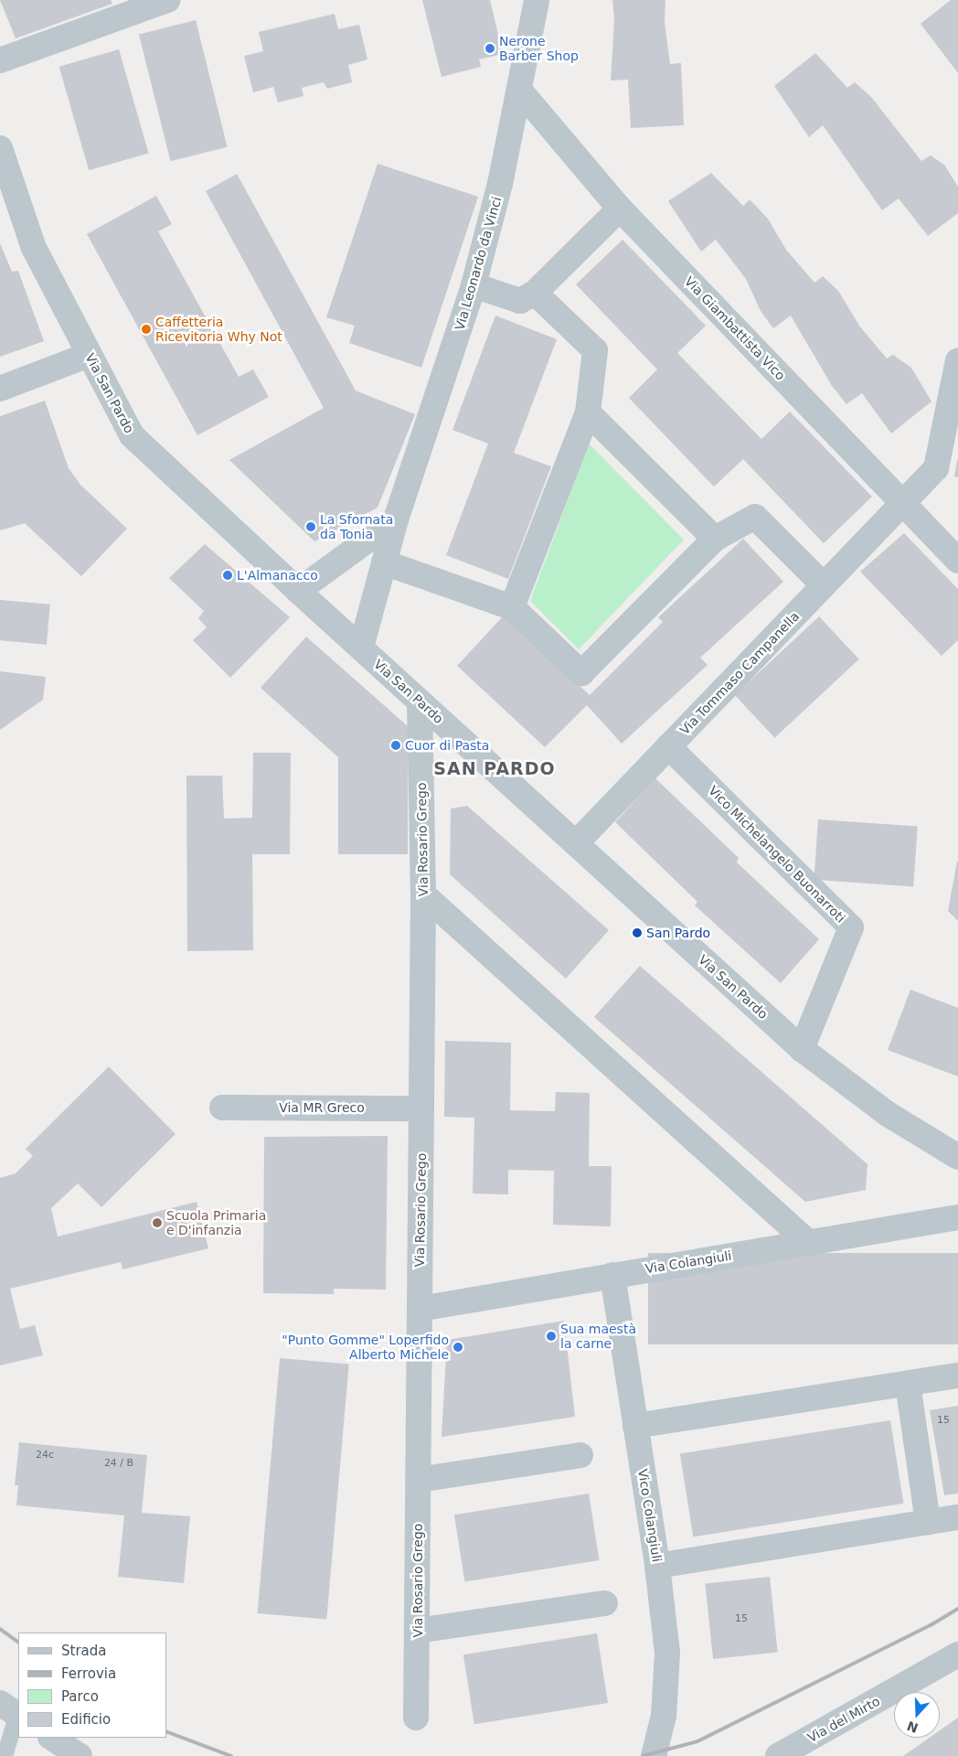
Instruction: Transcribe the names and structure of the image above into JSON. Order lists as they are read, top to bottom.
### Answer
{
  "streets": {
    "street": [
      "Via Leonardo da Vinci",
      "Via Giambattista Vico",
      "Via San Pardo",
      "Via Tommaso Campanella",
      "Via Rosario Grego",
      "Vico Michelangelo Buonarroti",
      "Via MR Greco",
      "Via Colangiuli",
      "Vico Colangiuli",
      "Via del Mirto"
    ]
  },
  "crossings": [
    ["Via Leonardo da Vinci", "Via Giambattista Vico"],
    ["Via Leonardo da Vinci", "Via San Pardo"],
    ["Via Giambattista Vico", "Via Tommaso Campanella"],
    ["Via San Pardo", "Via Tommaso Campanella"],
    ["Via San Pardo", "Via Rosario Grego"],
    ["Via San Pardo", "Vico Michelangelo Buonarroti"],
    ["Via Tommaso Campanella", "Vico Michelangelo Buonarroti"],
    ["Via Rosario Grego", "Via MR Greco"],
    ["Via Rosario Grego", "Via Colangiuli"],
    ["Via Colangiuli", "Vico Colangiuli"]
  ],
  "districts": ["SAN PARDO"],
  "places": [
    "Nerone Barber Shop",
    "Caffetteria Ricevitoria Why Not",
    "La Sfornata da Tonia",
    "L'Almanacco",
    "Cuor di Pasta",
    "San Pardo",
    "Scuola Primaria e D'infanzia",
    "Sua maestà la carne",
    "\"Punto Gomme\" Loperfido Alberto Michele"
  ],
  "house_numbers": [
    "15",
    "24c",
    "24 / B",
    "15"
  ],
  "legend": [
    "Strada",
    "Ferrovia",
    "Parco",
    "Edificio"
  ],
  "north": "bottom"
}
